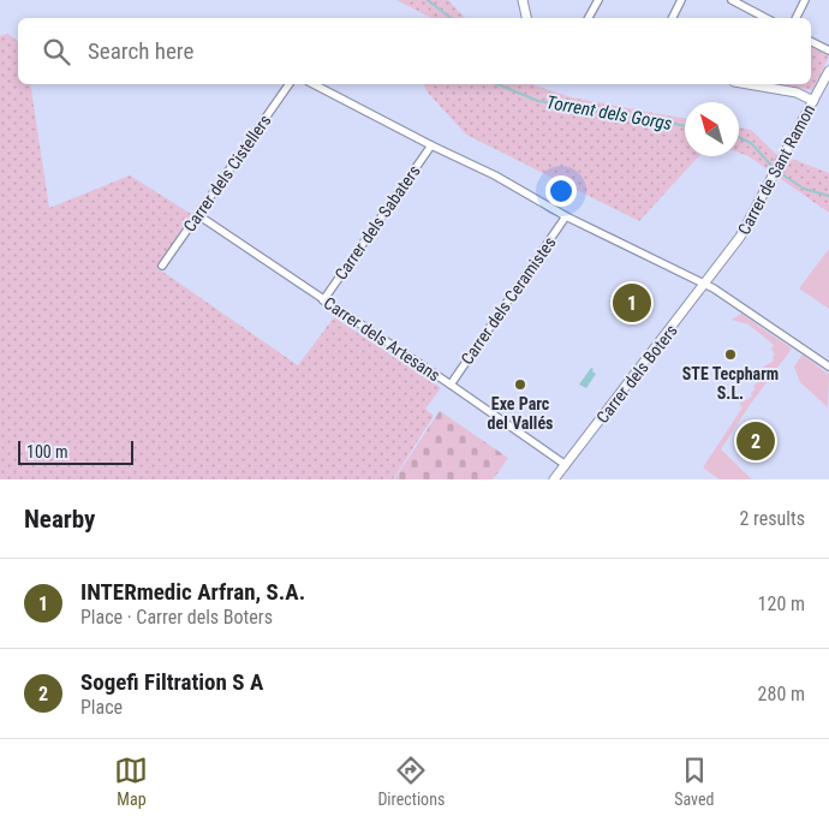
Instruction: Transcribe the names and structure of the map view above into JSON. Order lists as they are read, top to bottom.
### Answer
{
  "streets": {
    "street": [
      "Carrer de Sant Ramon",
      "Carrer dels Cistellers",
      "Carrer dels Sabaters",
      "Carrer dels Ceramistes",
      "Carrer dels Artesans",
      "Carrer dels Boters"
    ]
  },
  "crossings": [
    ["Carrer de Sant Ramon", "Carrer dels Boters"],
    ["Carrer dels Cistellers", "Carrer dels Artesans"],
    ["Carrer dels Sabaters", "Carrer dels Artesans"],
    ["Carrer dels Ceramistes", "Carrer dels Artesans"],
    ["Carrer dels Artesans", "Carrer dels Boters"]
  ],
  "water": ["Torrent dels Gorgs"],
  "places": ["STE Tecpharm S.L.", "Exe Parc del Vallés"],
  "scale_bar": "100 m",
  "north": "top left",
  "page": {
    "search": "Search here",
    "pins": ["1", "2"],
    "scale": "100 m",
    "heading": ["Nearby", "2 results"],
    "list": [
      {
        "mark": "1",
        "name": "INTERmedic Arfran, S.A.",
        "note": "Place · Carrer dels Boters",
        "value": "120 m"
      },
      {
        "mark": "2",
        "name": "Sogefi Filtration S A",
        "note": "Place",
        "value": "280 m"
      }
    ],
    "nav": ["Map", "Directions", "Saved"]
  }
}
